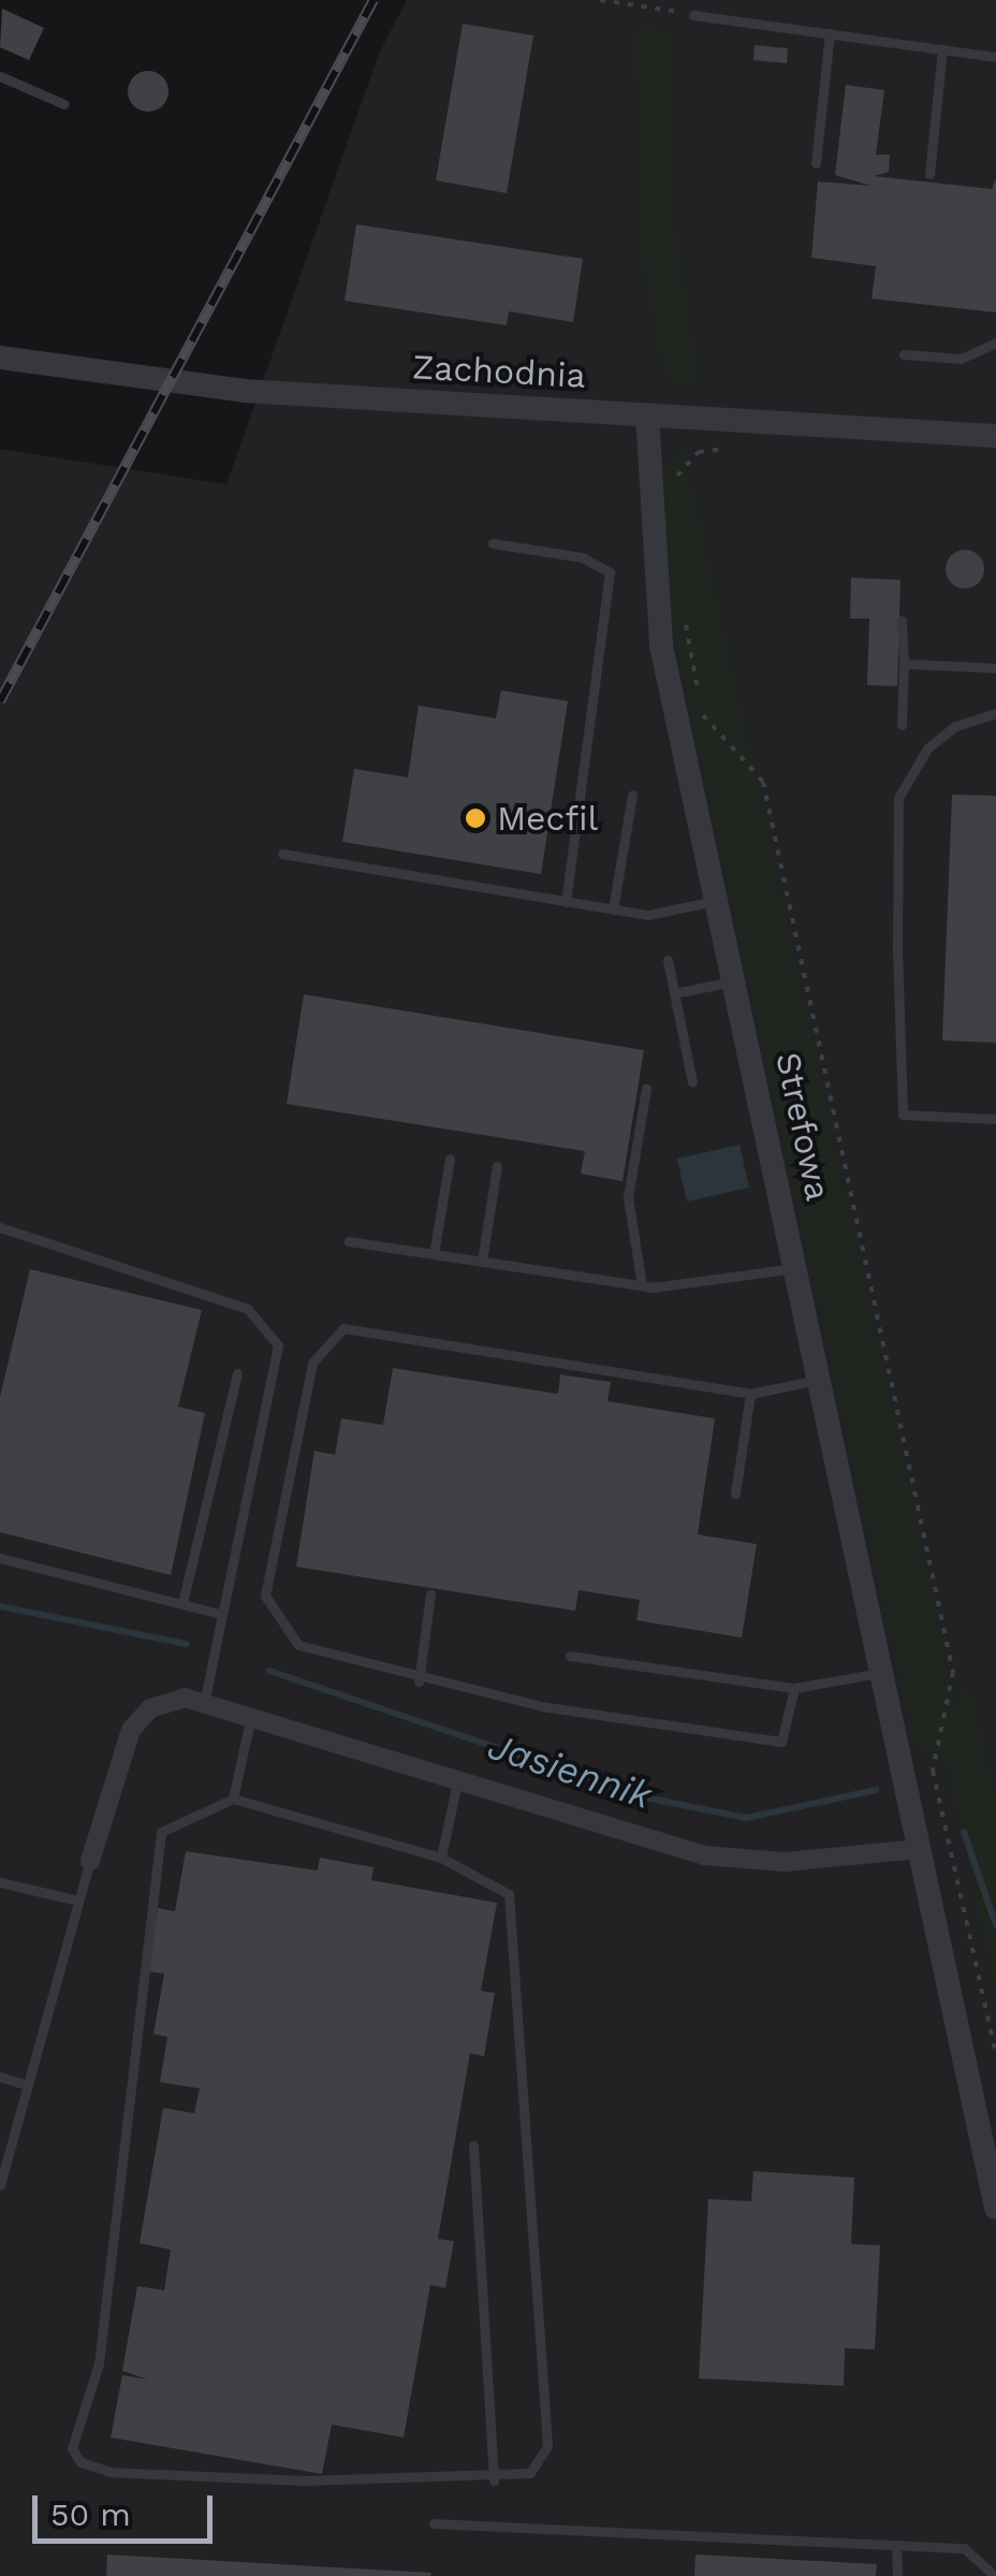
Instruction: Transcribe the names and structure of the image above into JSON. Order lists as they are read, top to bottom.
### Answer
{
  "streets": {
    "street": ["Zachodnia", "Strefowa"]
  },
  "crossings": [
    ["Zachodnia", "Strefowa"]
  ],
  "water": ["Jasiennik"],
  "places": ["Mecfil"],
  "scale_bar": "50 m"
}
